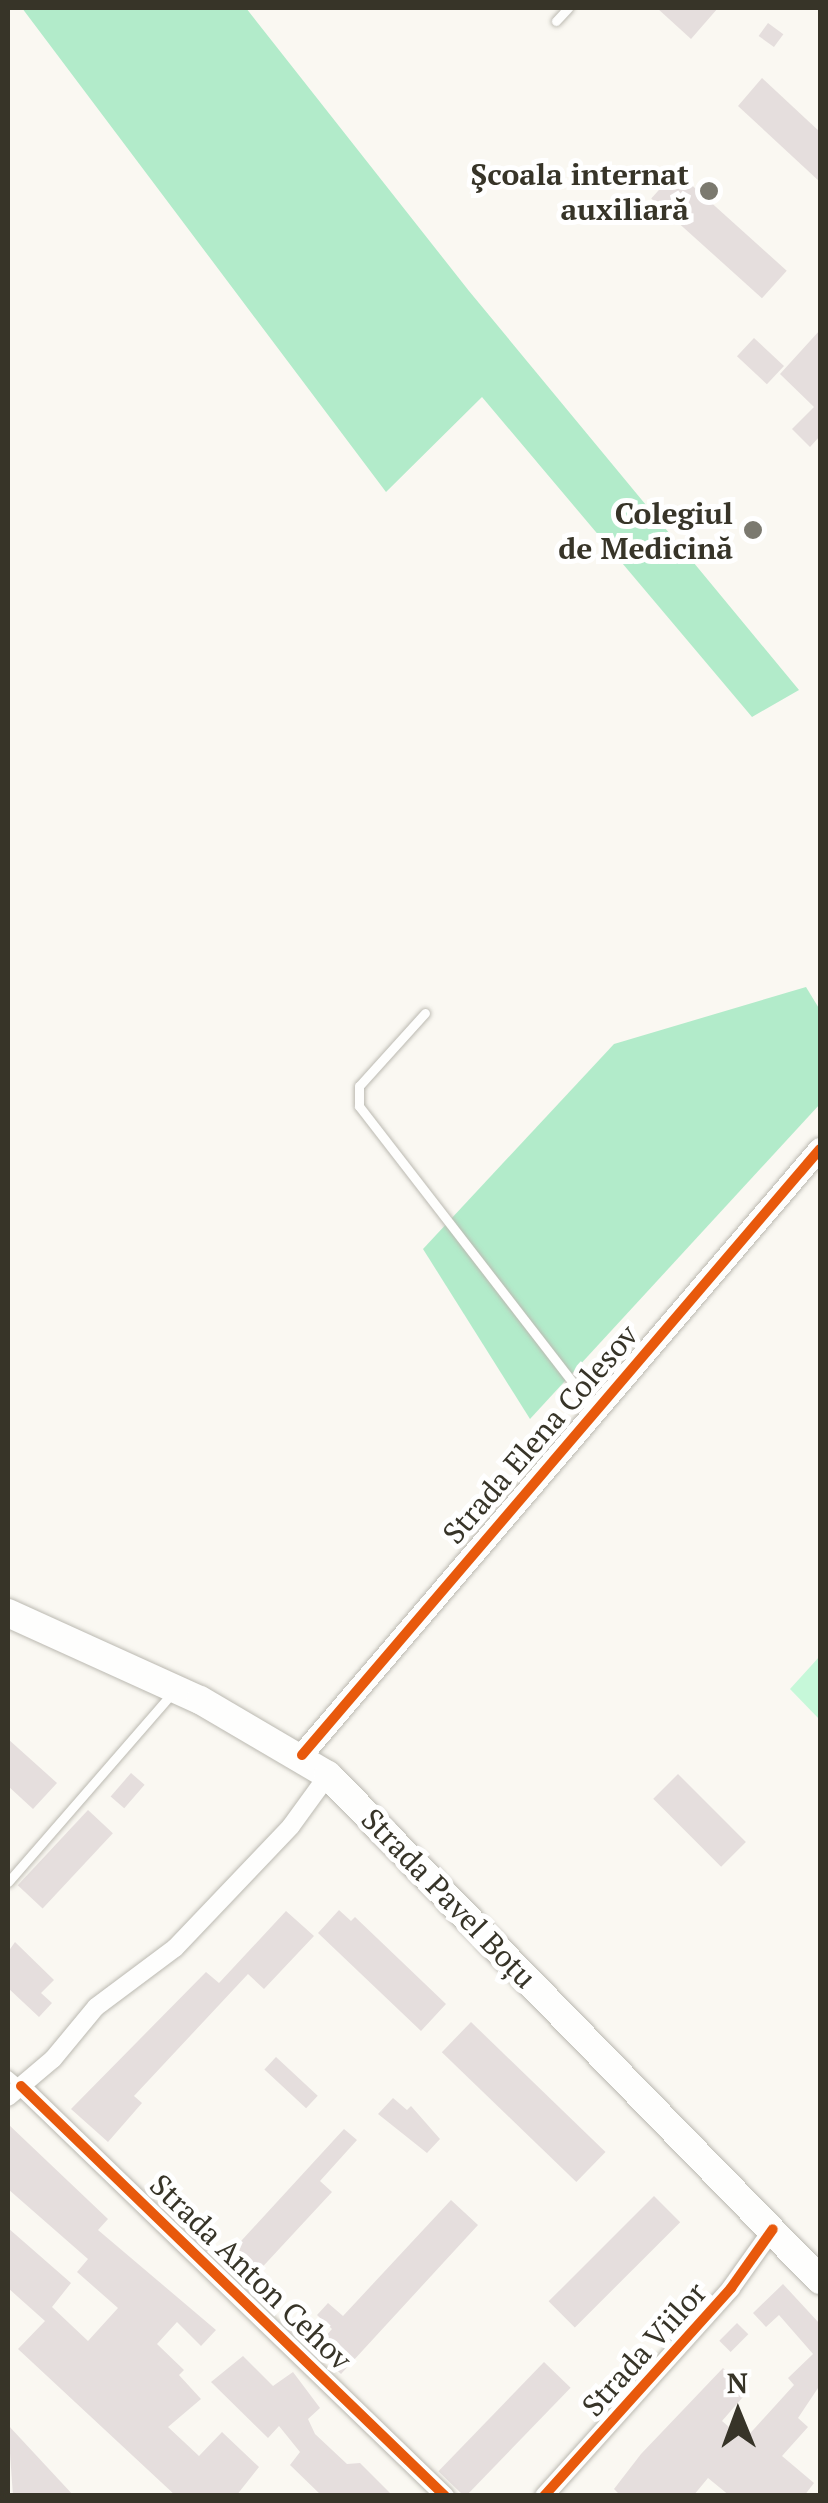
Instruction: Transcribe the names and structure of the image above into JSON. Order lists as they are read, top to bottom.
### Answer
{
  "streets": {
    "main road": ["Strada Pavel Boțu"],
    "street": ["Strada Elena Colesov", "Strada Anton Cehov", "Strada Viilor"]
  },
  "crossings": [
    ["Strada Elena Colesov", "Strada Pavel Boțu"],
    ["Strada Pavel Boțu", "Strada Viilor"]
  ],
  "places": ["Şcoala internat auxiliară", "Colegiul de Medicină"],
  "north": "top"
}
